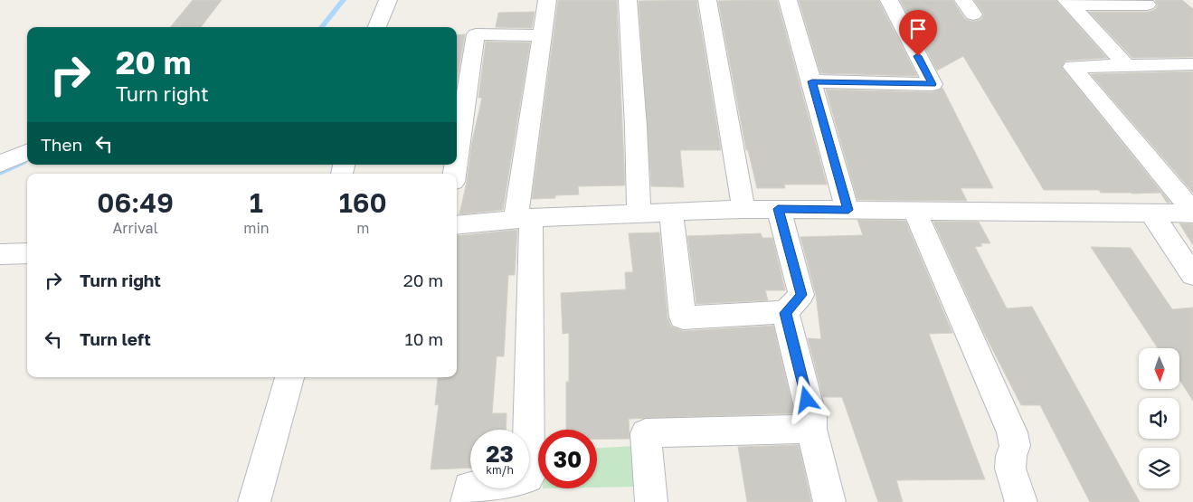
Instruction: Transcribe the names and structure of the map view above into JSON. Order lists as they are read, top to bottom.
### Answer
{
  "north": "bottom",
  "page": {
    "turn": ["20 m", "Turn right"],
    "then": "Then",
    "eta": [
      "06:49",
      "Arrival",
      "1",
      "min",
      "160",
      "m"
    ],
    "list": [
      {
        "name": "Turn right",
        "value": "20 m"
      },
      {
        "name": "Turn left",
        "value": "10 m"
      }
    ],
    "speed": "23 km/h",
    "limit": "30"
  }
}
